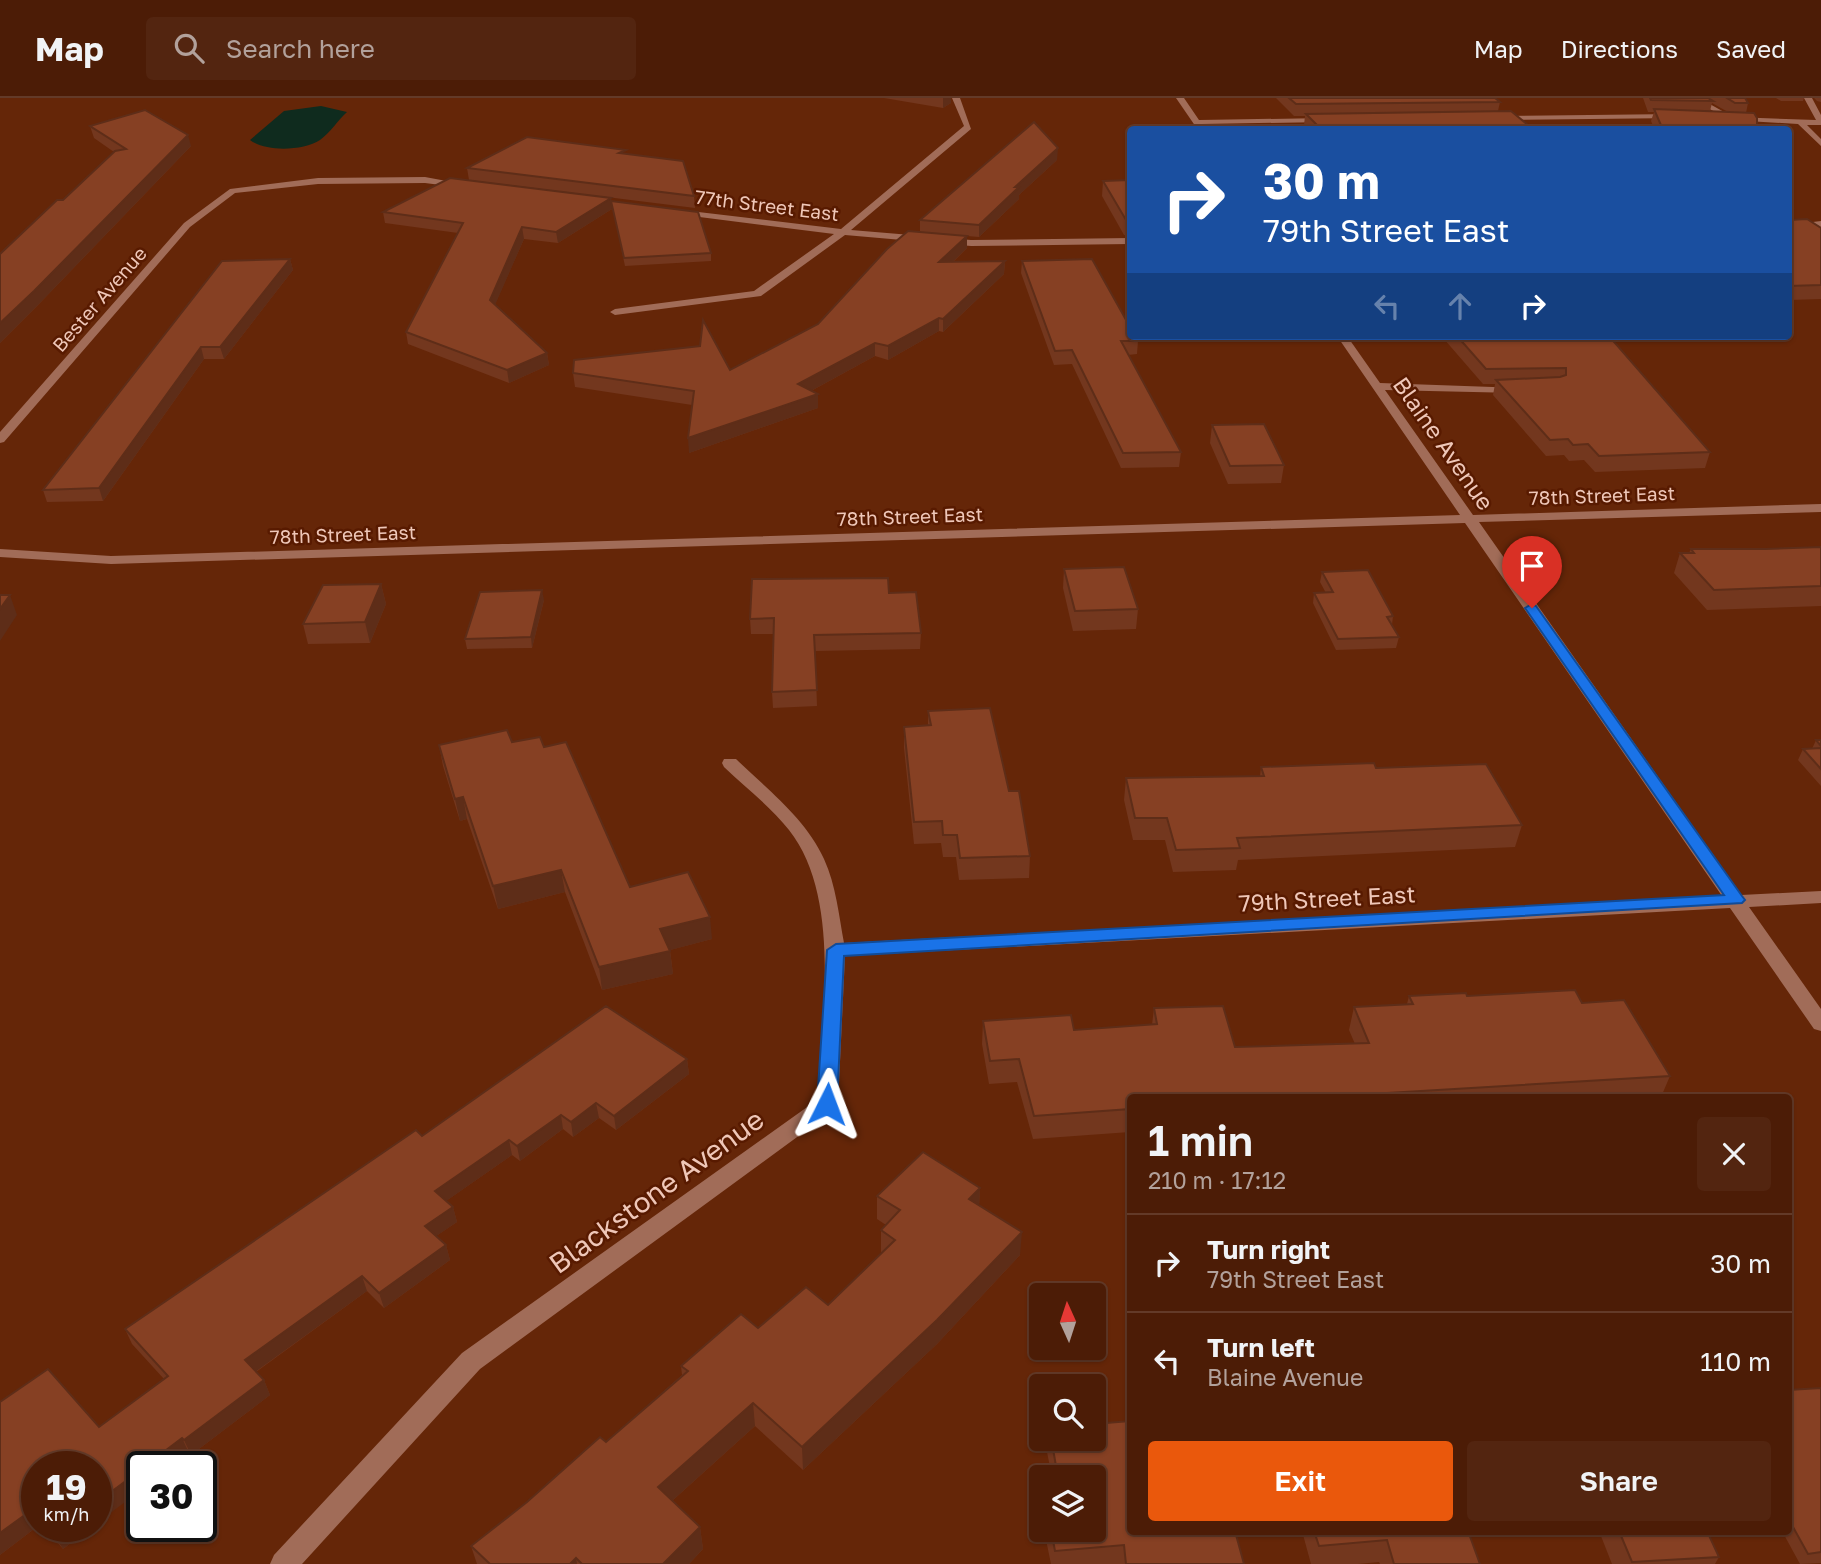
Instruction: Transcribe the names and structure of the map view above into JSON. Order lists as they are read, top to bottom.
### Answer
{
  "streets": {
    "street": [
      "77th Street East",
      "Bester Avenue",
      "Blaine Avenue",
      "78th Street East",
      "79th Street East",
      "Blackstone Avenue"
    ]
  },
  "crossings": [
    ["Blaine Avenue", "78th Street East"],
    ["Blaine Avenue", "79th Street East"],
    ["79th Street East", "Blackstone Avenue"]
  ],
  "north": "top",
  "page": {
    "header": "Map",
    "search": "Search here",
    "nav": ["Map", "Directions", "Saved"],
    "turn": ["30 m", "79th Street East"],
    "heading": ["1 min", "210 m · 17:12"],
    "list": [
      {
        "name": "Turn right",
        "note": "79th Street East",
        "value": "30 m"
      },
      {
        "name": "Turn left",
        "note": "Blaine Avenue",
        "value": "110 m"
      }
    ],
    "buttons": ["Exit", "Share"],
    "speed": "19 km/h",
    "limit": "30"
  }
}
